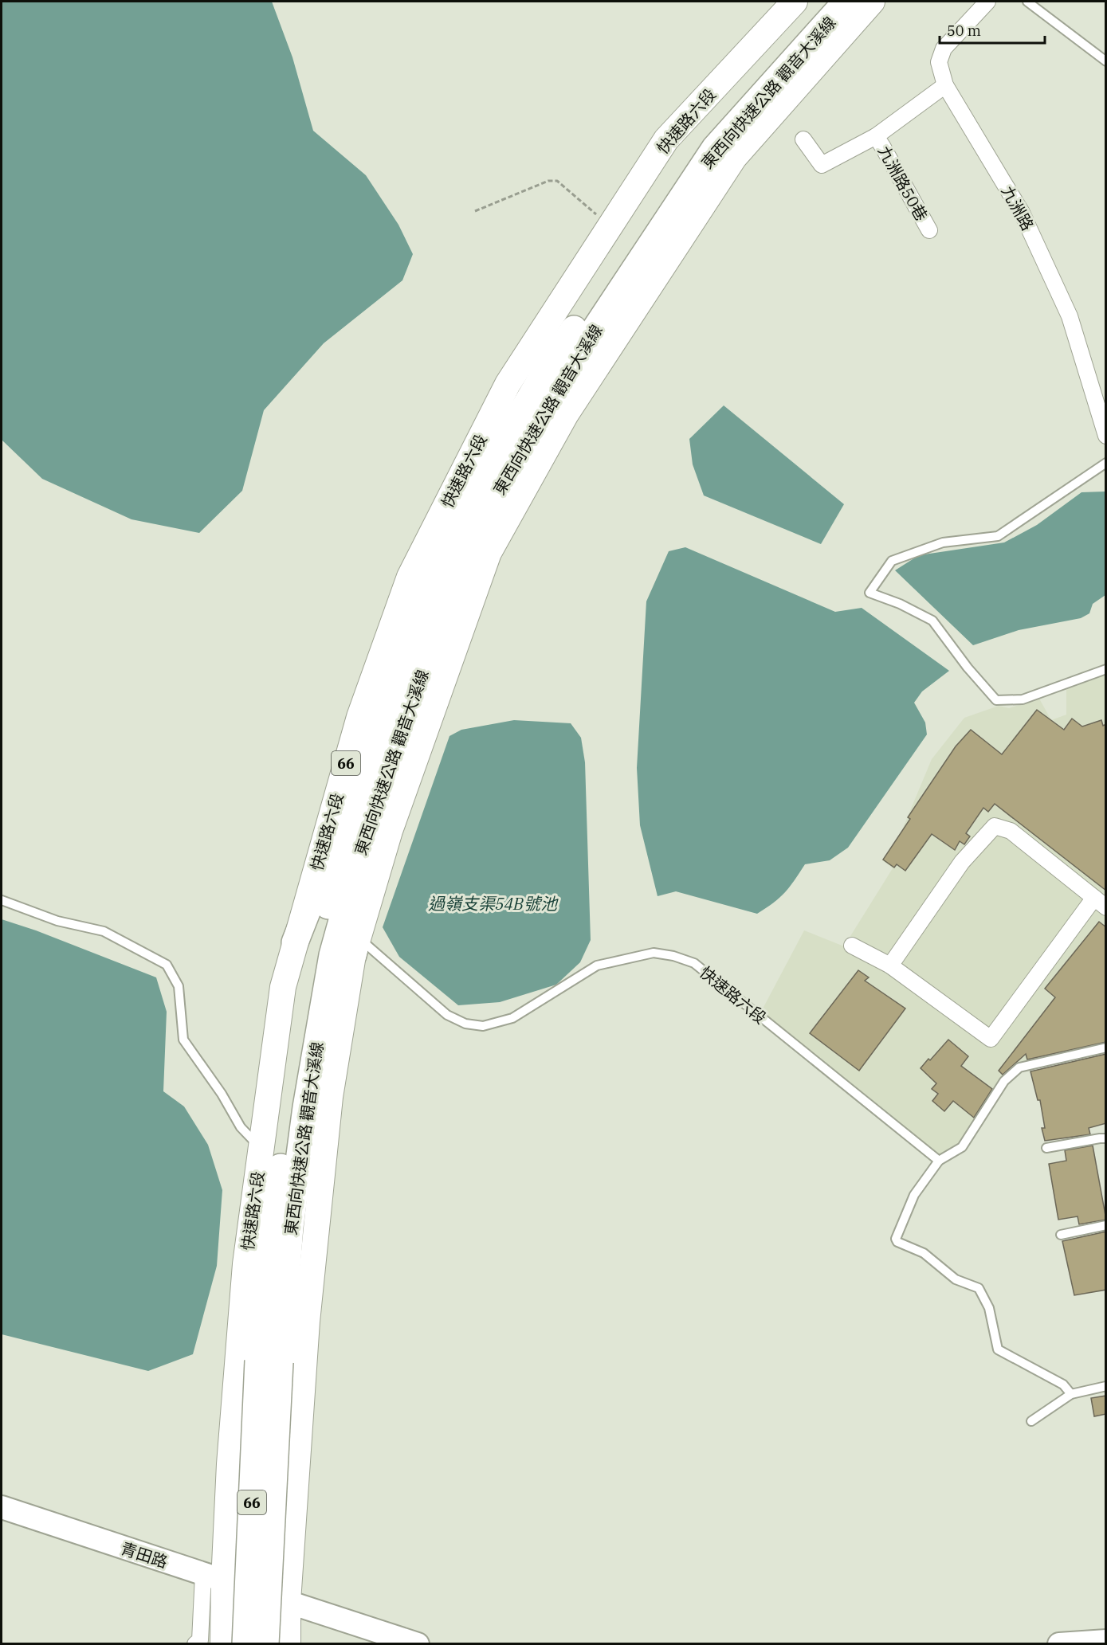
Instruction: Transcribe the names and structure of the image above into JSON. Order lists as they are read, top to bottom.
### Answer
{
  "streets": {
    "highway": ["東西向快速公路 觀音大溪線", "66"],
    "main road": ["快速路六段"],
    "street": ["九洲路50巷", "九洲路", "青田路"]
  },
  "crossings": [
    ["快速路六段", "青田路"],
    ["九洲路50巷", "九洲路"]
  ],
  "water": ["過嶺支渠54B號池"],
  "scale_bar": "50 m"
}
